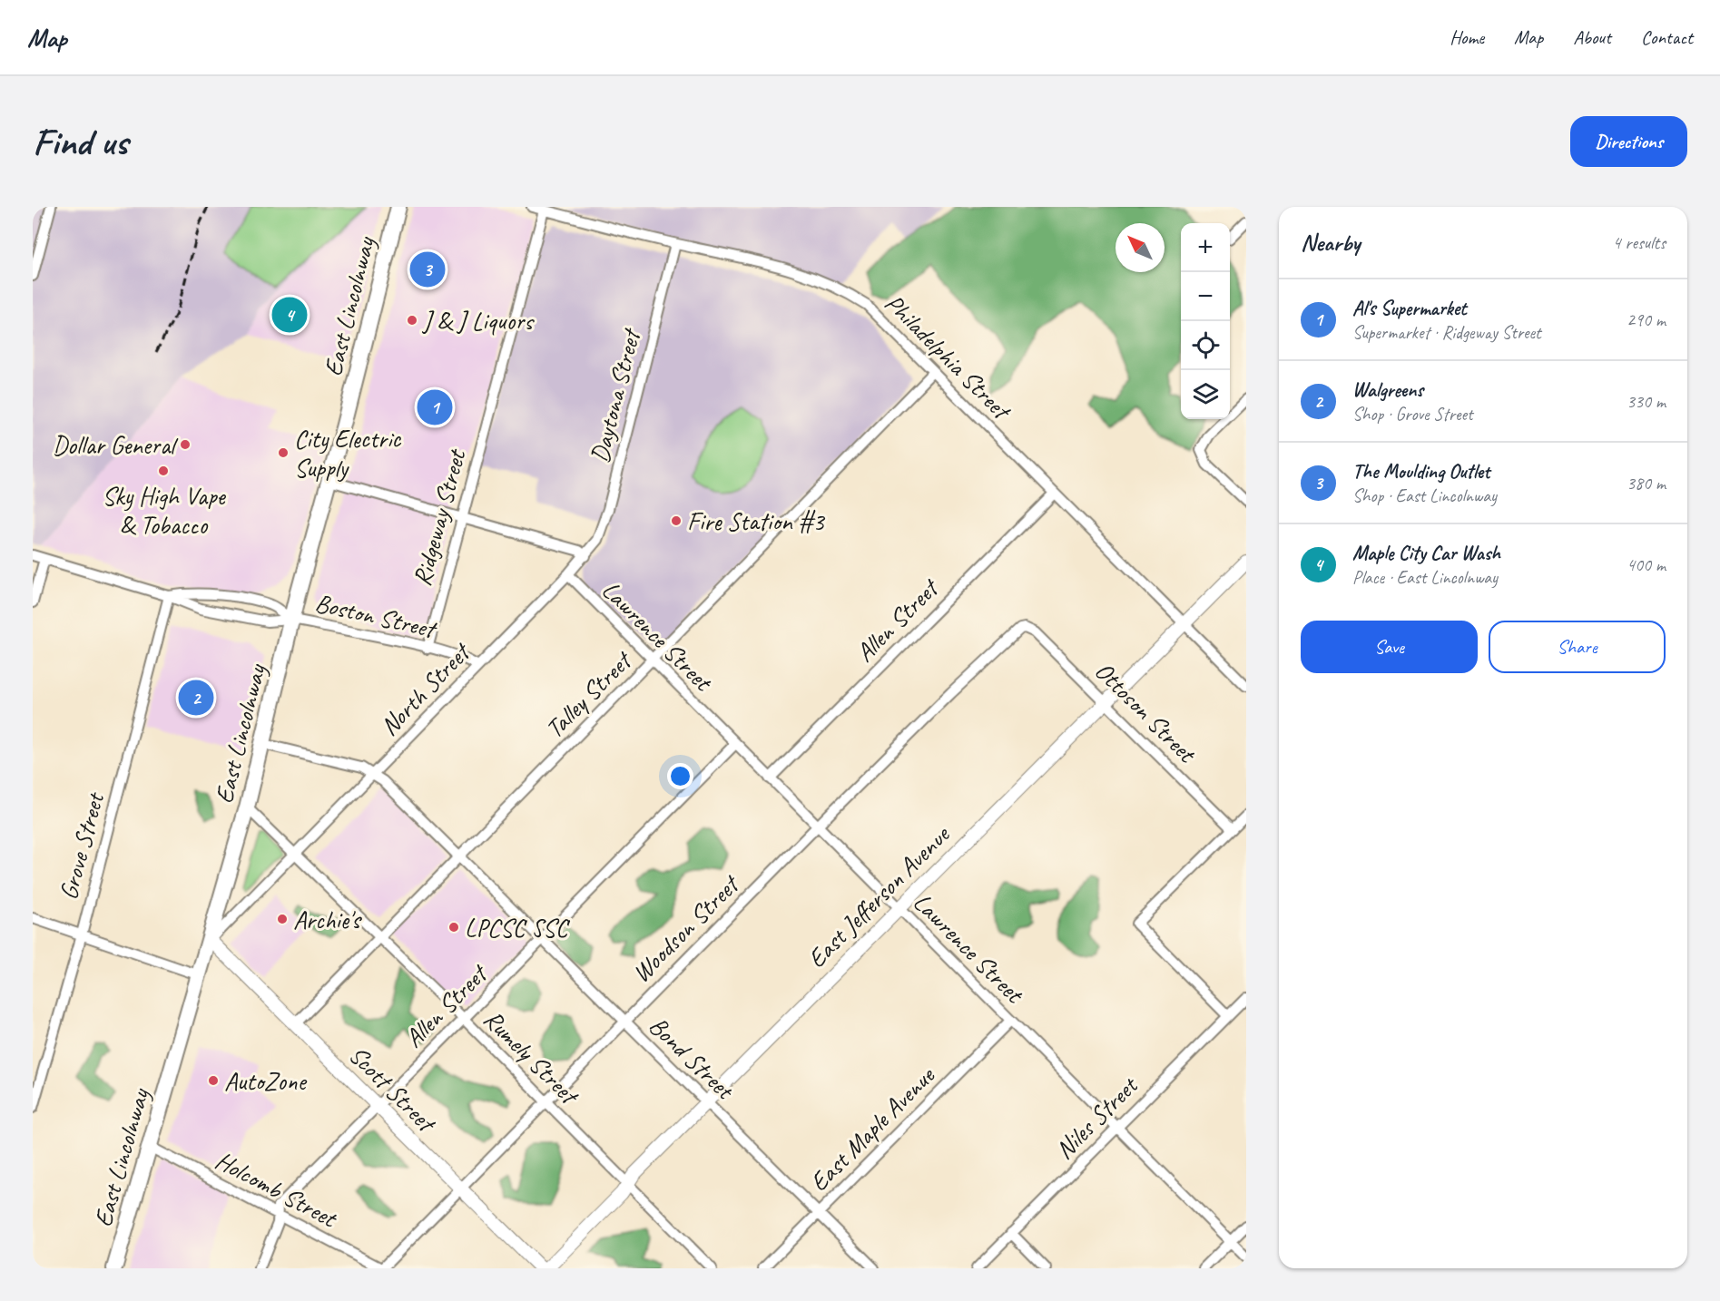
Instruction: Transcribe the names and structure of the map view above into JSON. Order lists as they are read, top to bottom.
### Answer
{
  "streets": {
    "main road": ["East Lincolnway"],
    "street": [
      "Philadelphia Street",
      "Daytona Street",
      "Ridgeway Street",
      "Boston Street",
      "Allen Street",
      "Lawrence Street",
      "North Street",
      "Talley Street",
      "Ottoson Street",
      "Grove Street",
      "East Jefferson Avenue",
      "Woodson Street",
      "Rumely Street",
      "Bond Street",
      "Scott Street",
      "Niles Street",
      "East Maple Avenue",
      "Holcomb Street"
    ]
  },
  "crossings": [
    ["East Lincolnway", "Boston Street"],
    ["East Lincolnway", "North Street"],
    ["East Lincolnway", "Bond Street"],
    ["East Lincolnway", "Scott Street"],
    ["East Lincolnway", "Holcomb Street"],
    ["Philadelphia Street", "Daytona Street"],
    ["Philadelphia Street", "Ridgeway Street"],
    ["Philadelphia Street", "Allen Street"],
    ["Philadelphia Street", "Talley Street"],
    ["Philadelphia Street", "East Jefferson Avenue"],
    ["Daytona Street", "North Street"],
    ["Ridgeway Street", "Boston Street"],
    ["Boston Street", "North Street"],
    ["Boston Street", "Grove Street"],
    ["Allen Street", "Lawrence Street"],
    ["Allen Street", "Rumely Street"],
    ["Allen Street", "Bond Street"],
    ["Allen Street", "Scott Street"],
    ["Allen Street", "Holcomb Street"],
    ["Lawrence Street", "North Street"],
    ["Lawrence Street", "Talley Street"],
    ["Lawrence Street", "East Jefferson Avenue"],
    ["Lawrence Street", "Woodson Street"],
    ["Lawrence Street", "Niles Street"],
    ["Lawrence Street", "East Maple Avenue"],
    ["North Street", "Rumely Street"],
    ["North Street", "Bond Street"],
    ["North Street", "Scott Street"],
    ["Talley Street", "Rumely Street"],
    ["Talley Street", "Bond Street"],
    ["Talley Street", "Scott Street"],
    ["Ottoson Street", "East Jefferson Avenue"],
    ["Ottoson Street", "Woodson Street"],
    ["East Jefferson Avenue", "Rumely Street"],
    ["East Jefferson Avenue", "Bond Street"],
    ["Woodson Street", "Rumely Street"],
    ["Woodson Street", "Bond Street"],
    ["Woodson Street", "Scott Street"],
    ["Woodson Street", "Holcomb Street"],
    ["Bond Street", "East Maple Avenue"]
  ],
  "places": [
    "J & J Liquors",
    "Dollar General",
    "City Electric Supply",
    "Sky High Vape & Tobacco",
    "Fire Station #3",
    "Archie's",
    "LPCSC SSC",
    "AutoZone"
  ],
  "north": "top left",
  "page": {
    "header": "Map",
    "nav": [
      "Home",
      "Map",
      "About",
      "Contact"
    ],
    "buttons": [
      "Directions",
      ["Save", "Share"]
    ],
    "title": "Find us",
    "heading": ["Nearby", "4 results"],
    "map_buttons": ["+", "−"],
    "pins": [
      "3",
      "4",
      "1",
      "2"
    ],
    "list": [
      {
        "mark": "1",
        "name": "Al's Supermarket",
        "note": "Supermarket · Ridgeway Street",
        "value": "290 m"
      },
      {
        "mark": "2",
        "name": "Walgreens",
        "note": "Shop · Grove Street",
        "value": "330 m"
      },
      {
        "mark": "3",
        "name": "The Moulding Outlet",
        "note": "Shop · East Lincolnway",
        "value": "380 m"
      },
      {
        "mark": "4",
        "name": "Maple City Car Wash",
        "note": "Place · East Lincolnway",
        "value": "400 m"
      }
    ]
  }
}
